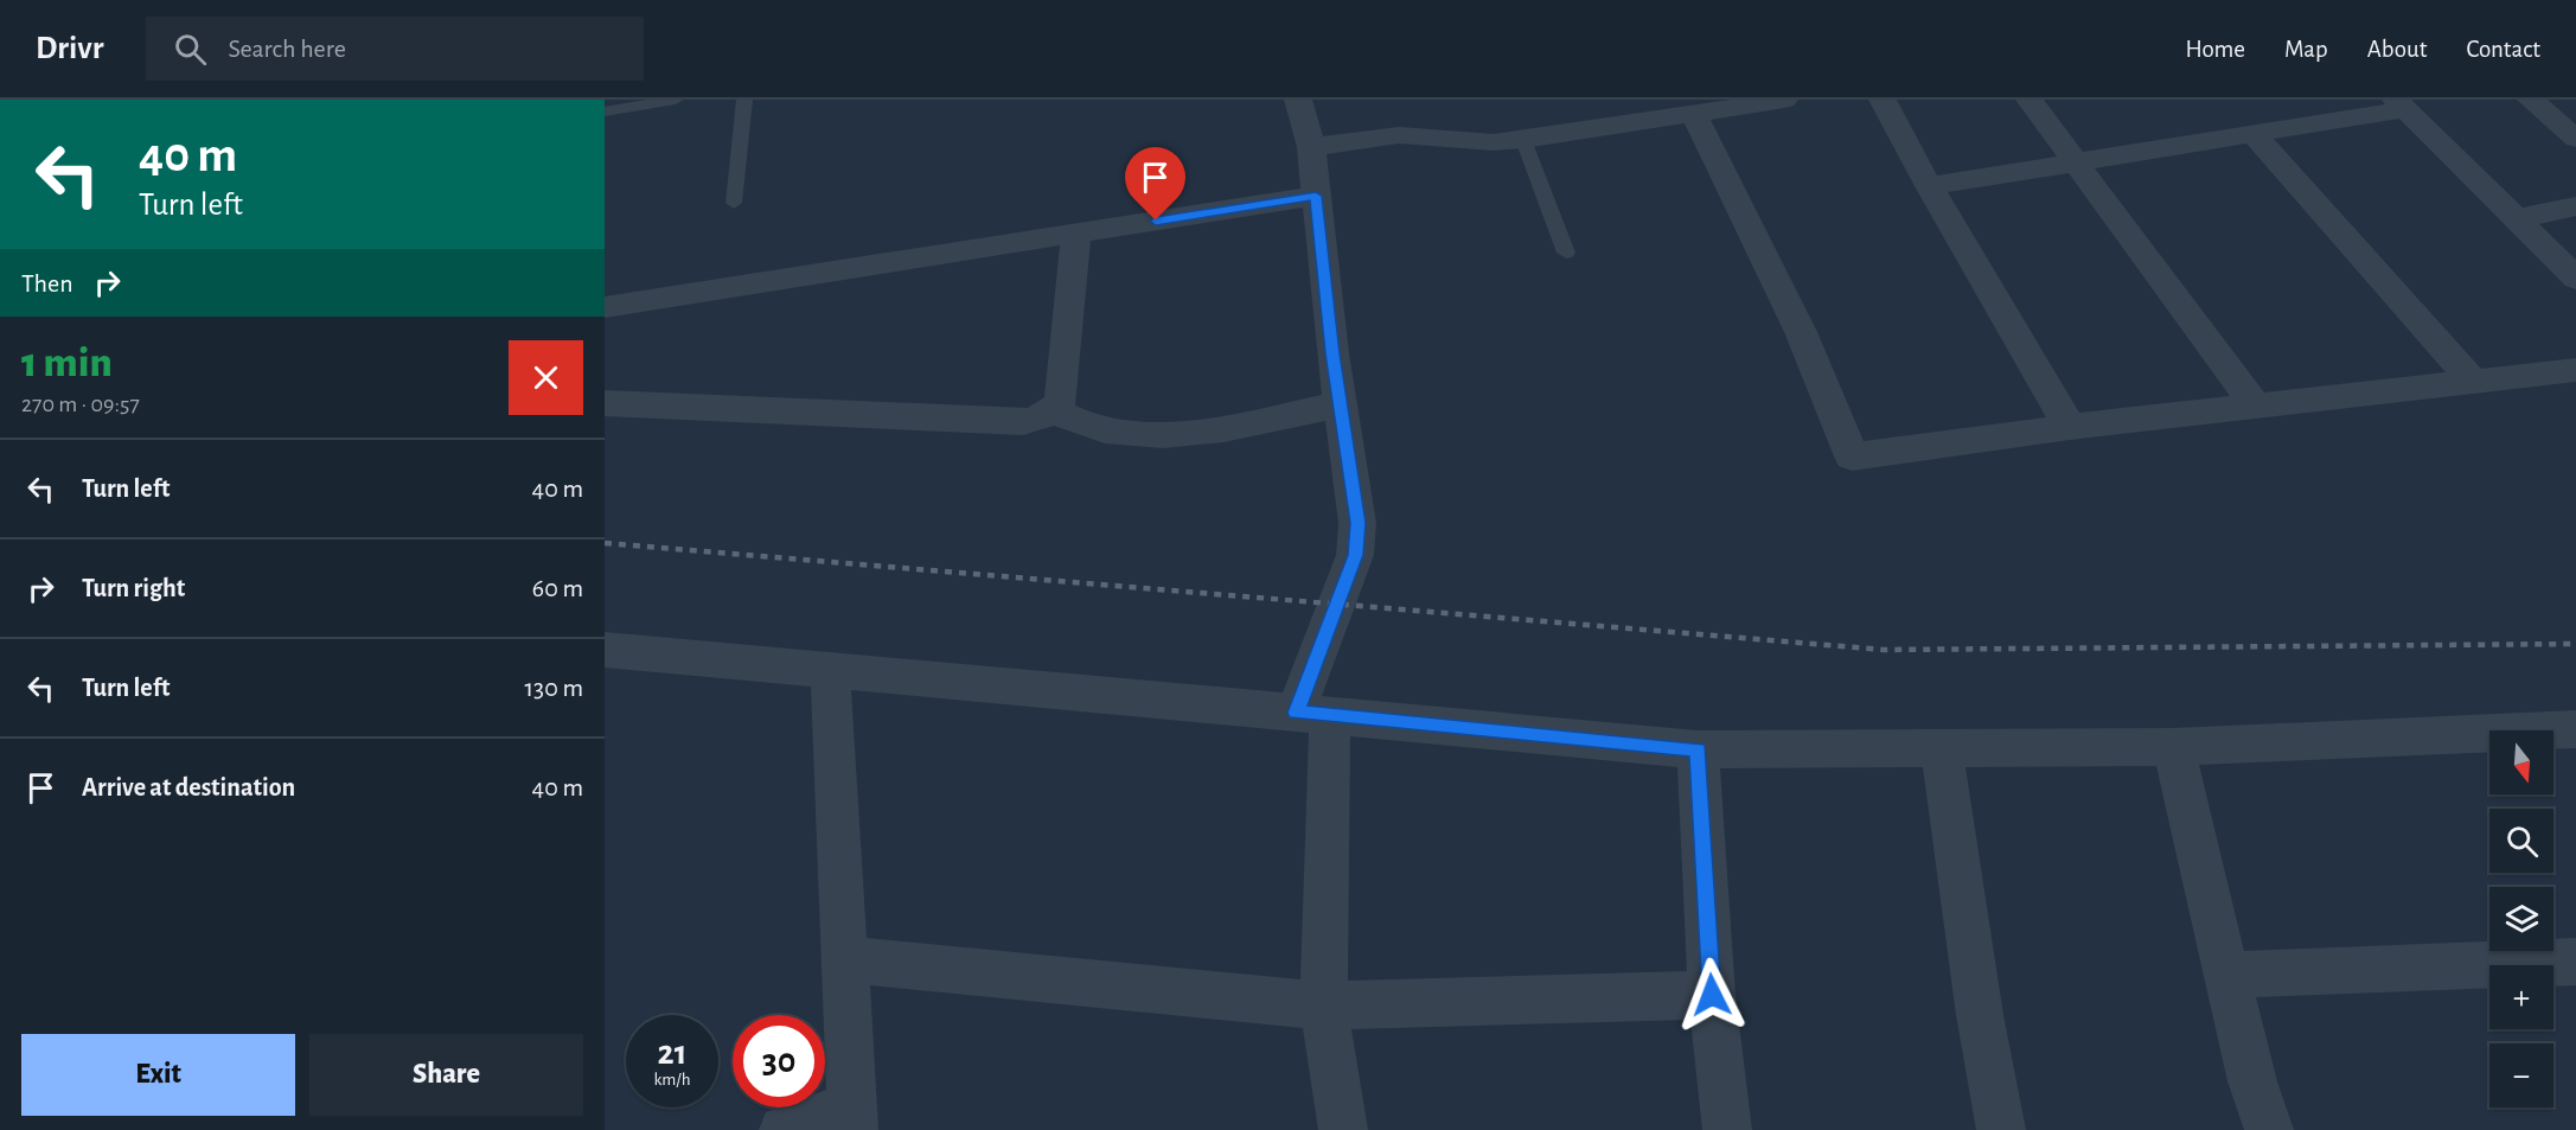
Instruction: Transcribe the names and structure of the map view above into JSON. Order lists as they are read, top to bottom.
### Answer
{
  "north": "bottom",
  "page": {
    "header": "Drivr",
    "search": "Search here",
    "nav": [
      "Home",
      "Map",
      "About",
      "Contact"
    ],
    "turn": ["40 m", "Turn left"],
    "then": "Then",
    "heading": ["1 min", "270 m · 09:57"],
    "list": [
      {
        "name": "Turn left",
        "value": "40 m"
      },
      {
        "name": "Turn right",
        "value": "60 m"
      },
      {
        "name": "Turn left",
        "value": "130 m"
      },
      {
        "name": "Arrive at destination",
        "value": "40 m"
      }
    ],
    "map_buttons": ["+", "−"],
    "speed": "21 km/h",
    "limit": "30",
    "buttons": ["Exit", "Share"]
  }
}
